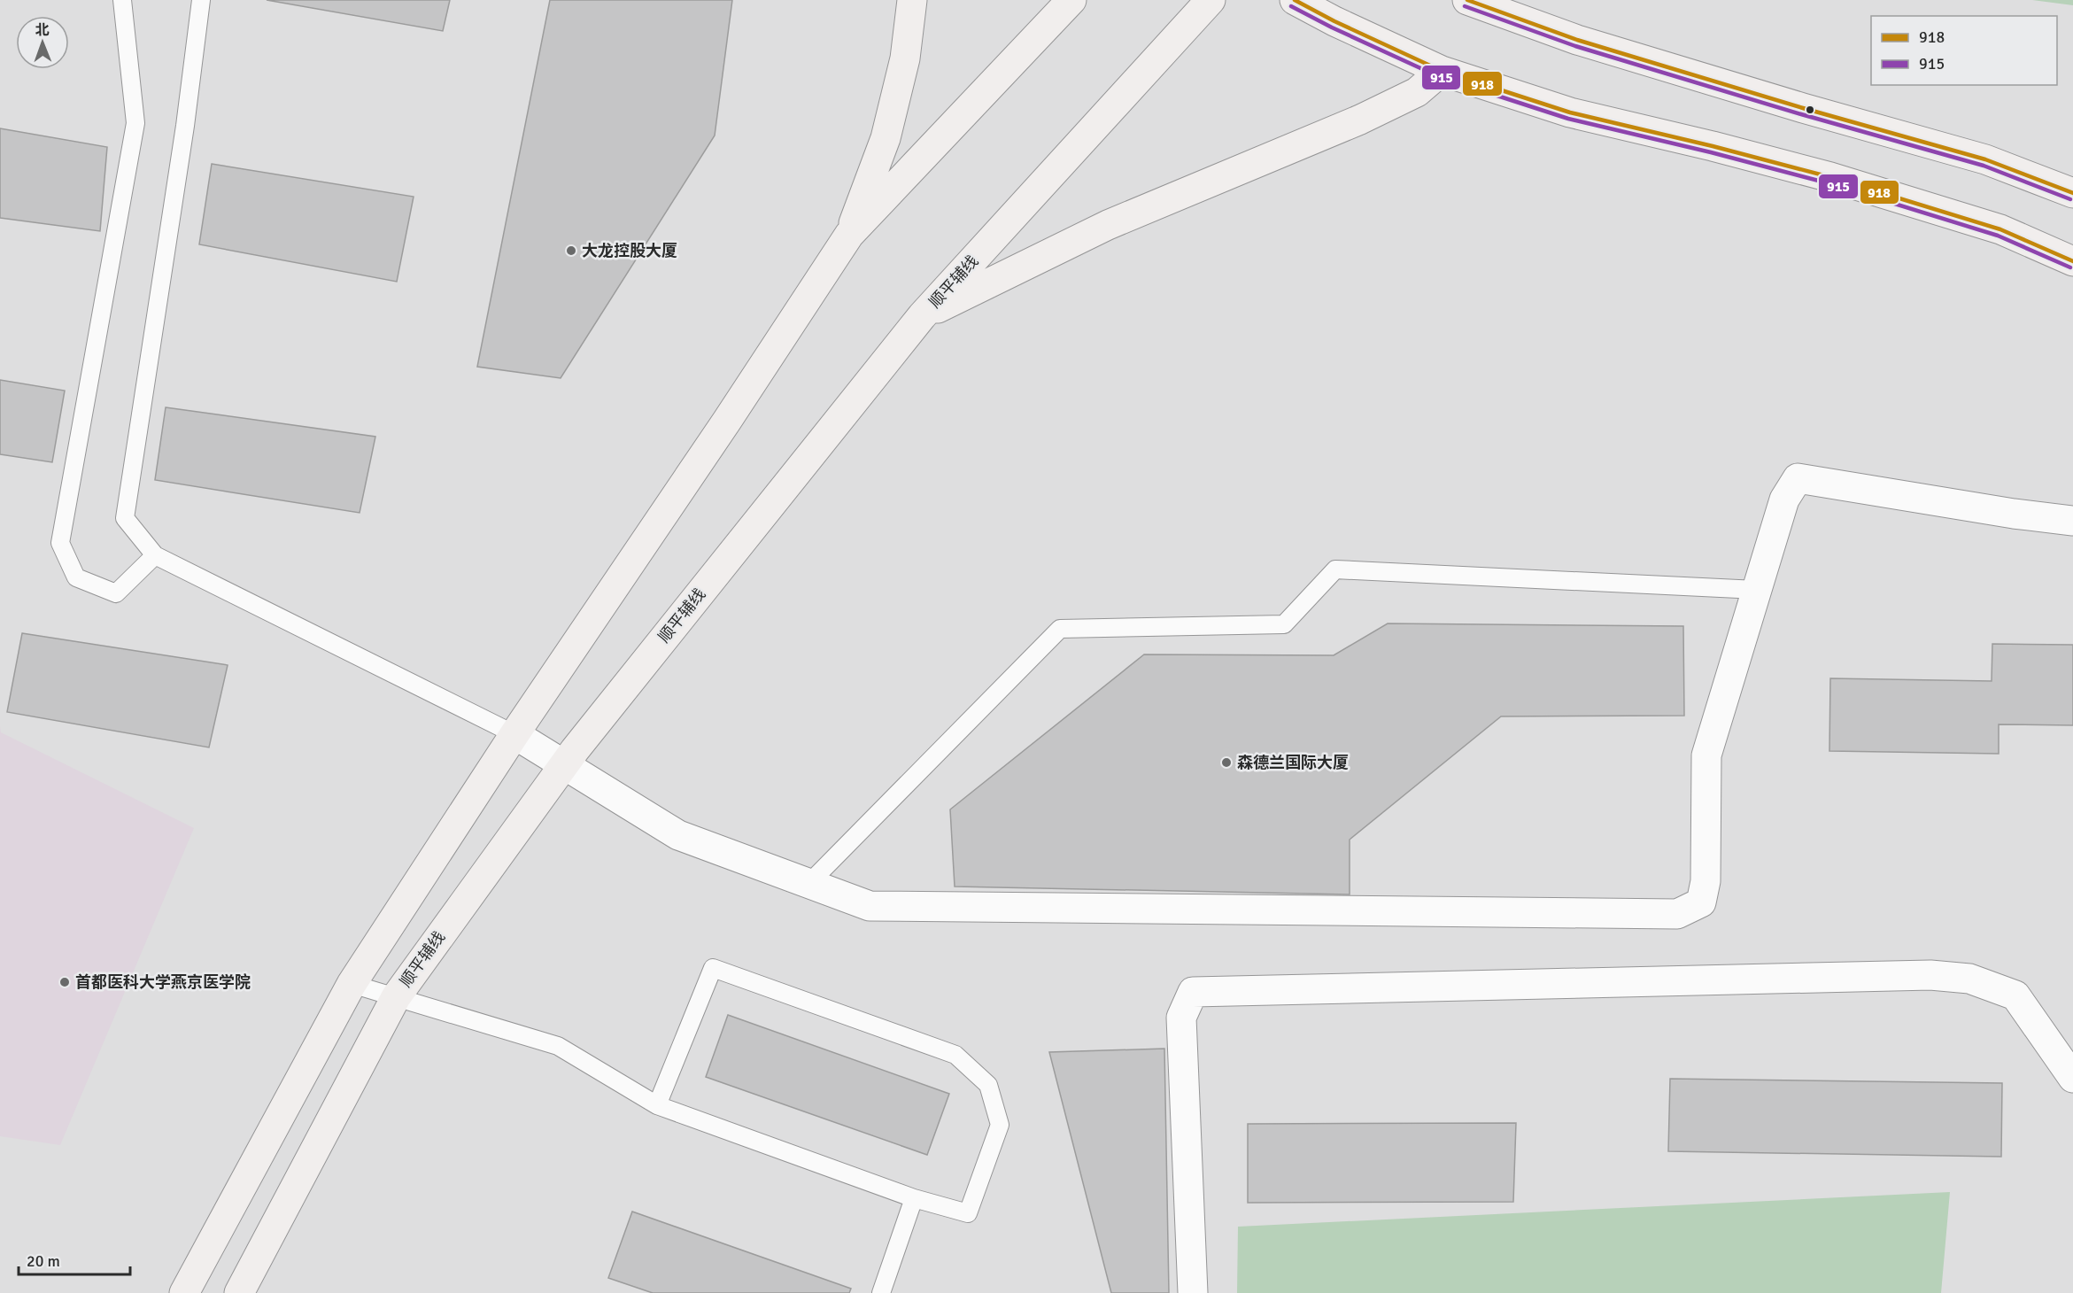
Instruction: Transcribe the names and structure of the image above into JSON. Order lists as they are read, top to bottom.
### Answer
{
  "streets": {
    "main road": ["顺平辅线"]
  },
  "places": ["大龙控股大厦", "森德兰国际大厦", "首都医科大学燕京医学院"],
  "lines": ["transit line 918", "transit line 915"],
  "legend": ["918", "915"],
  "scale_bar": "20 m",
  "north": "top"
}
